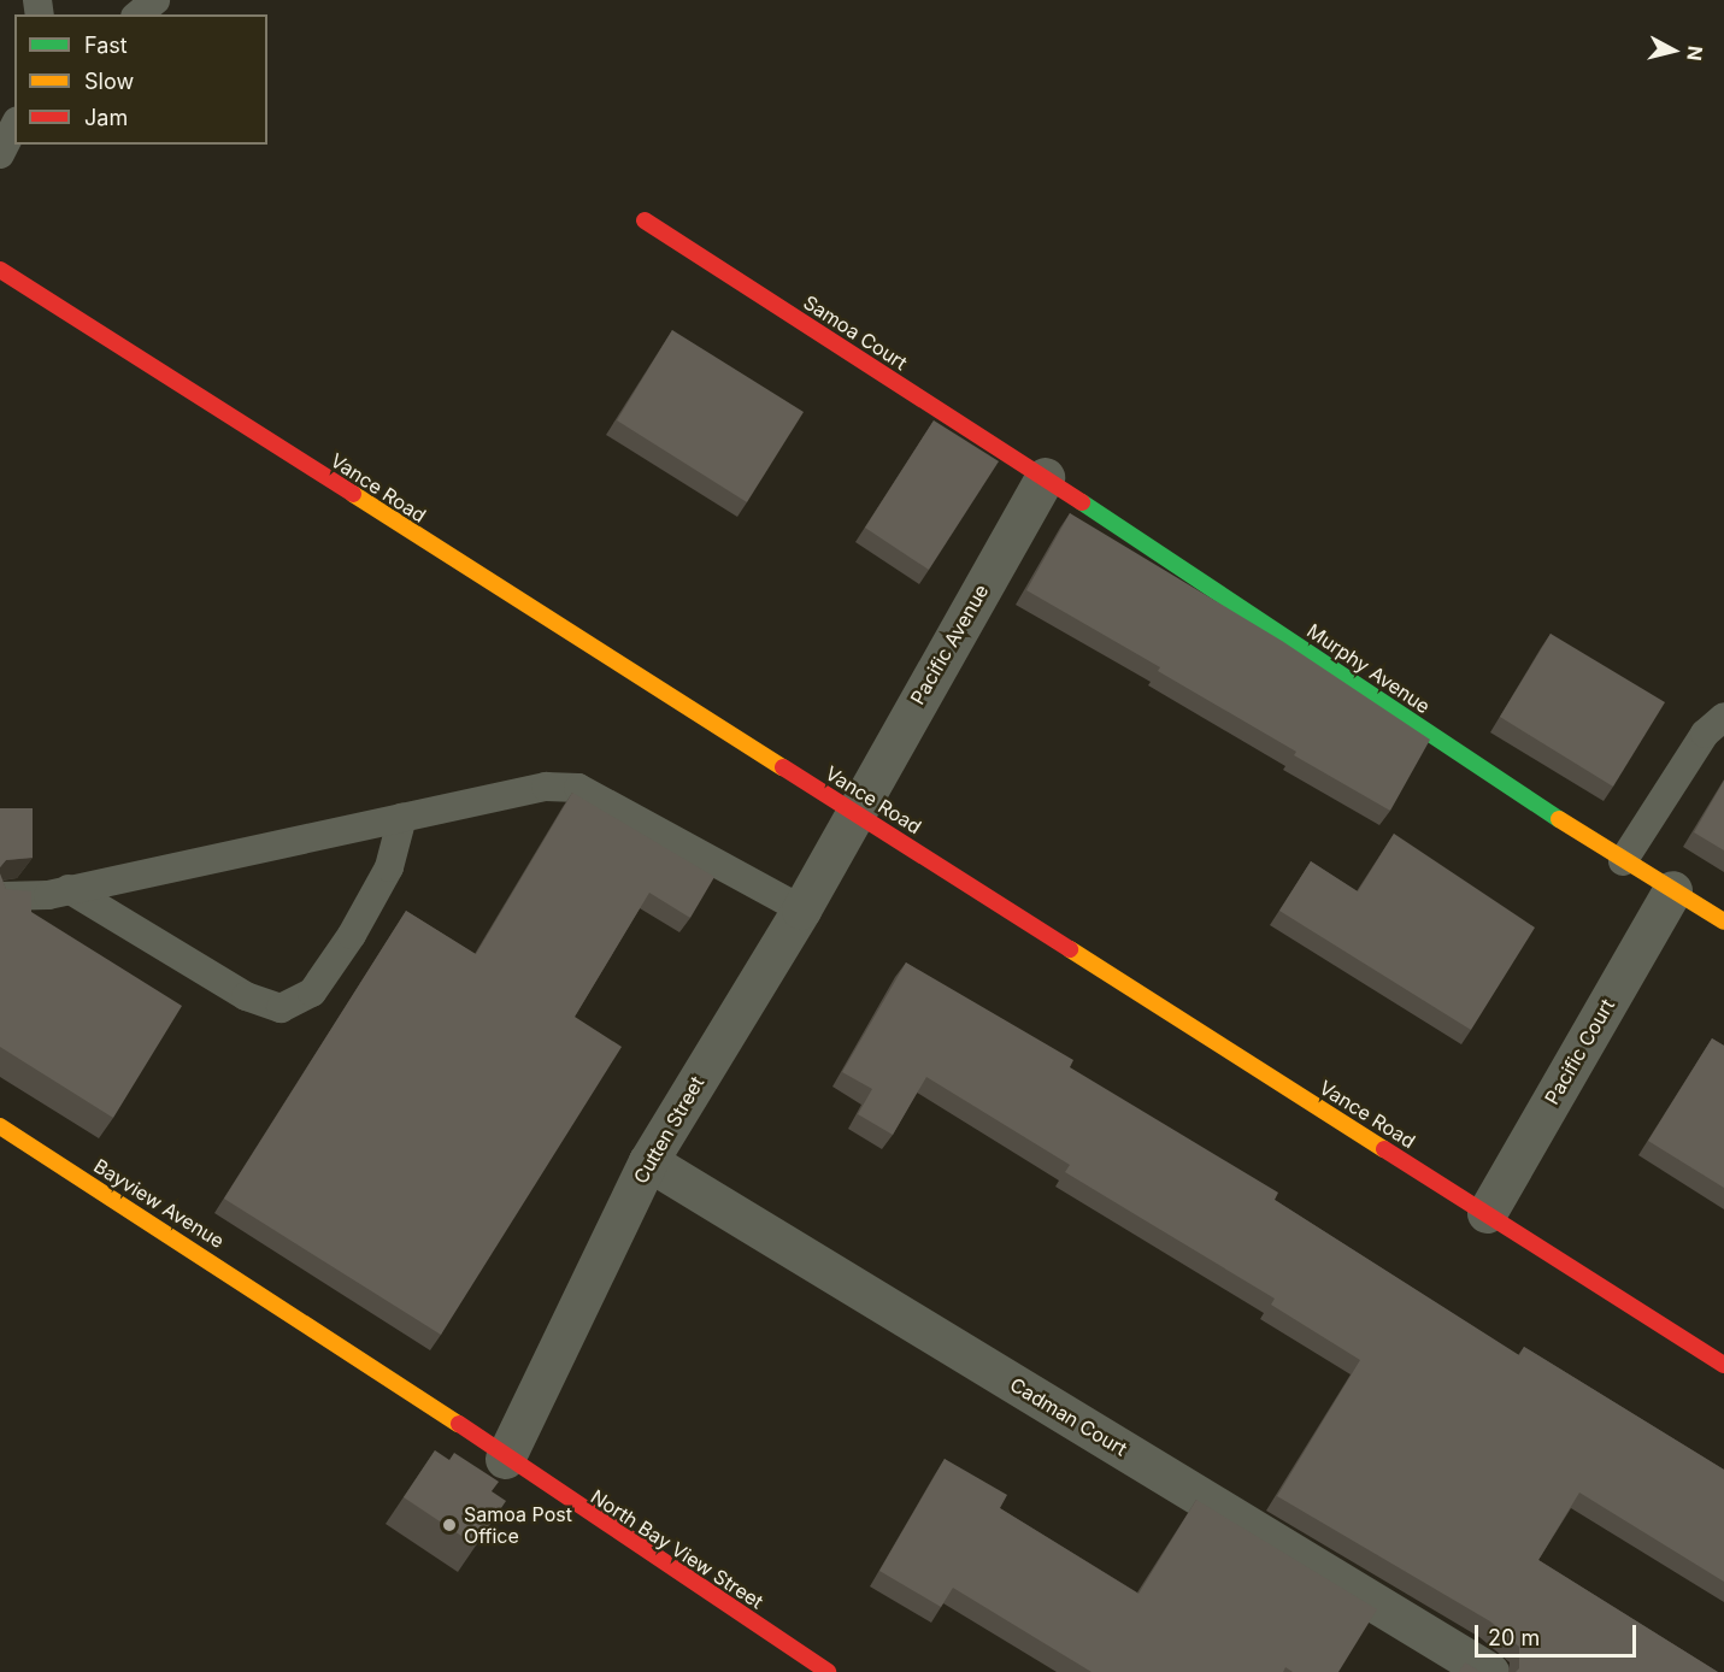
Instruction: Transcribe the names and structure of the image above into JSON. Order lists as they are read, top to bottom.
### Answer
{
  "streets": {
    "street": [
      "Samoa Court",
      "Vance Road",
      "Pacific Avenue",
      "Murphy Avenue",
      "Pacific Court",
      "Cutten Street",
      "Bayview Avenue",
      "Cadman Court",
      "North Bay View Street"
    ]
  },
  "crossings": [
    ["Samoa Court", "Pacific Avenue"],
    ["Samoa Court", "Murphy Avenue"],
    ["Vance Road", "Pacific Avenue"],
    ["Vance Road", "Pacific Court"],
    ["Vance Road", "Cutten Street"],
    ["Pacific Avenue", "Murphy Avenue"],
    ["Pacific Avenue", "Cutten Street"],
    ["Murphy Avenue", "Pacific Court"],
    ["Cutten Street", "Bayview Avenue"],
    ["Cutten Street", "Cadman Court"],
    ["Cutten Street", "North Bay View Street"],
    ["Bayview Avenue", "North Bay View Street"]
  ],
  "places": ["Samoa Post Office"],
  "legend": ["Fast", "Slow", "Jam"],
  "scale_bar": "20 m",
  "north": "right"
}
